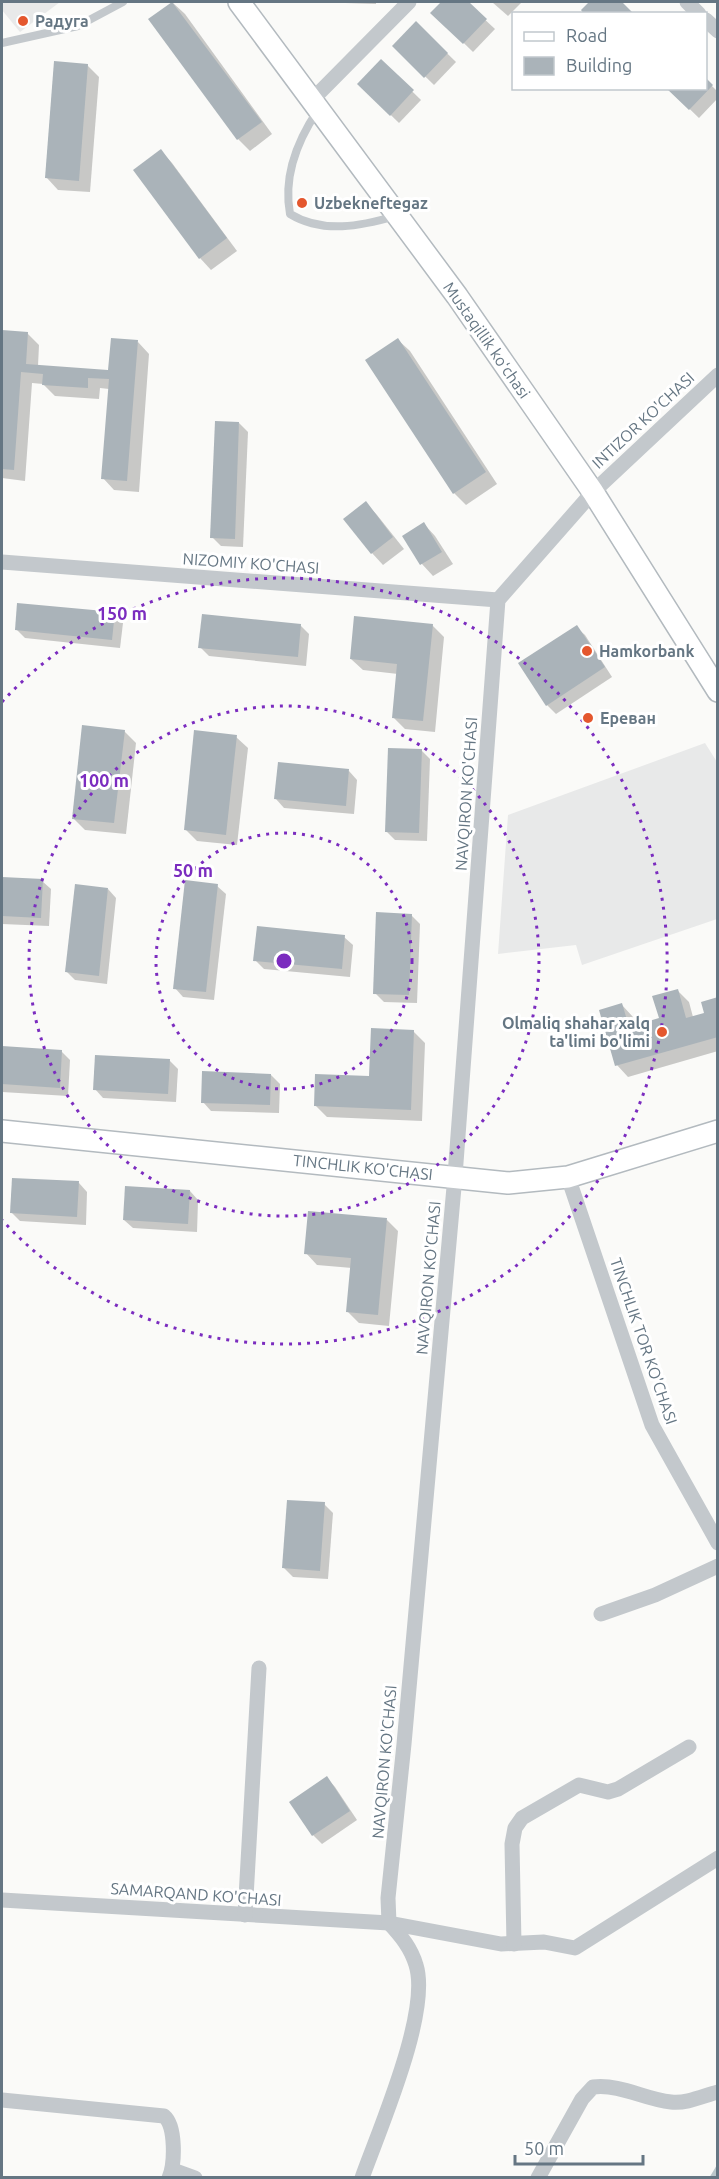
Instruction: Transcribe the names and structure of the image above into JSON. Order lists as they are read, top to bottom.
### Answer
{
  "streets": {
    "main road": ["Mustaqillik koʻchasi", "TINCHLIK KO'CHASI"],
    "street": [
      "INTIZOR KO'CHASI",
      "NIZOMIY KO'CHASI",
      "NAVQIRON KO'CHASI",
      "TINCHLIK TOR KO'CHASI",
      "SAMARQAND KO'CHASI"
    ]
  },
  "crossings": [
    ["Mustaqillik koʻchasi", "INTIZOR KO'CHASI"],
    ["NIZOMIY KO'CHASI", "NAVQIRON KO'CHASI"],
    ["NAVQIRON KO'CHASI", "TINCHLIK KO'CHASI"],
    ["NAVQIRON KO'CHASI", "SAMARQAND KO'CHASI"],
    ["TINCHLIK KO'CHASI", "TINCHLIK TOR KO'CHASI"]
  ],
  "places": [
    "Радуга",
    "Uzbekneftegaz",
    "Hamkorbank",
    "Ереван",
    "Olmaliq shahar xalq ta'limi bo'limi"
  ],
  "legend": ["Road", "Building"],
  "scale_bar": "50 m",
  "rings": ["150 m", "100 m", "50 m"]
}
